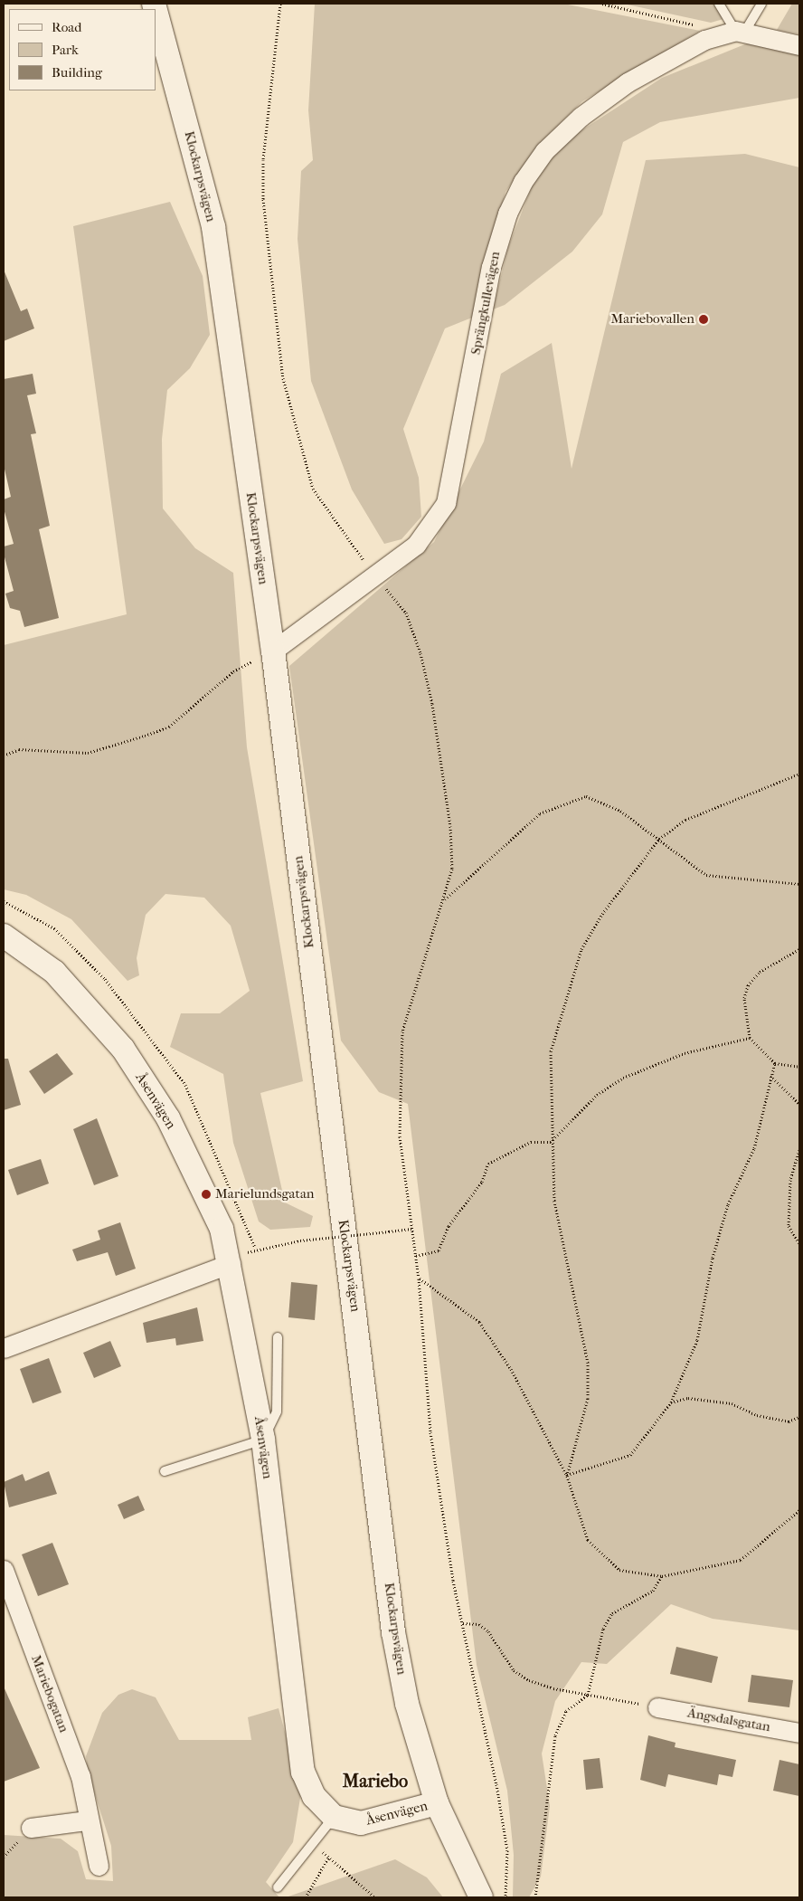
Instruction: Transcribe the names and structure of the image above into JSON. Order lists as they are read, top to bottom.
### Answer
{
  "streets": {
    "street": [
      "Klockarpsvägen",
      "Sprängkullevägen",
      "Åsenvägen",
      "Mariebogatan",
      "Ängsdalsgatan"
    ]
  },
  "crossings": [
    ["Klockarpsvägen", "Sprängkullevägen"],
    ["Klockarpsvägen", "Åsenvägen"]
  ],
  "districts": ["Mariebo"],
  "places": ["Mariebovallen", "Marielundsgatan"],
  "legend": ["Road", "Park", "Building"]
}
